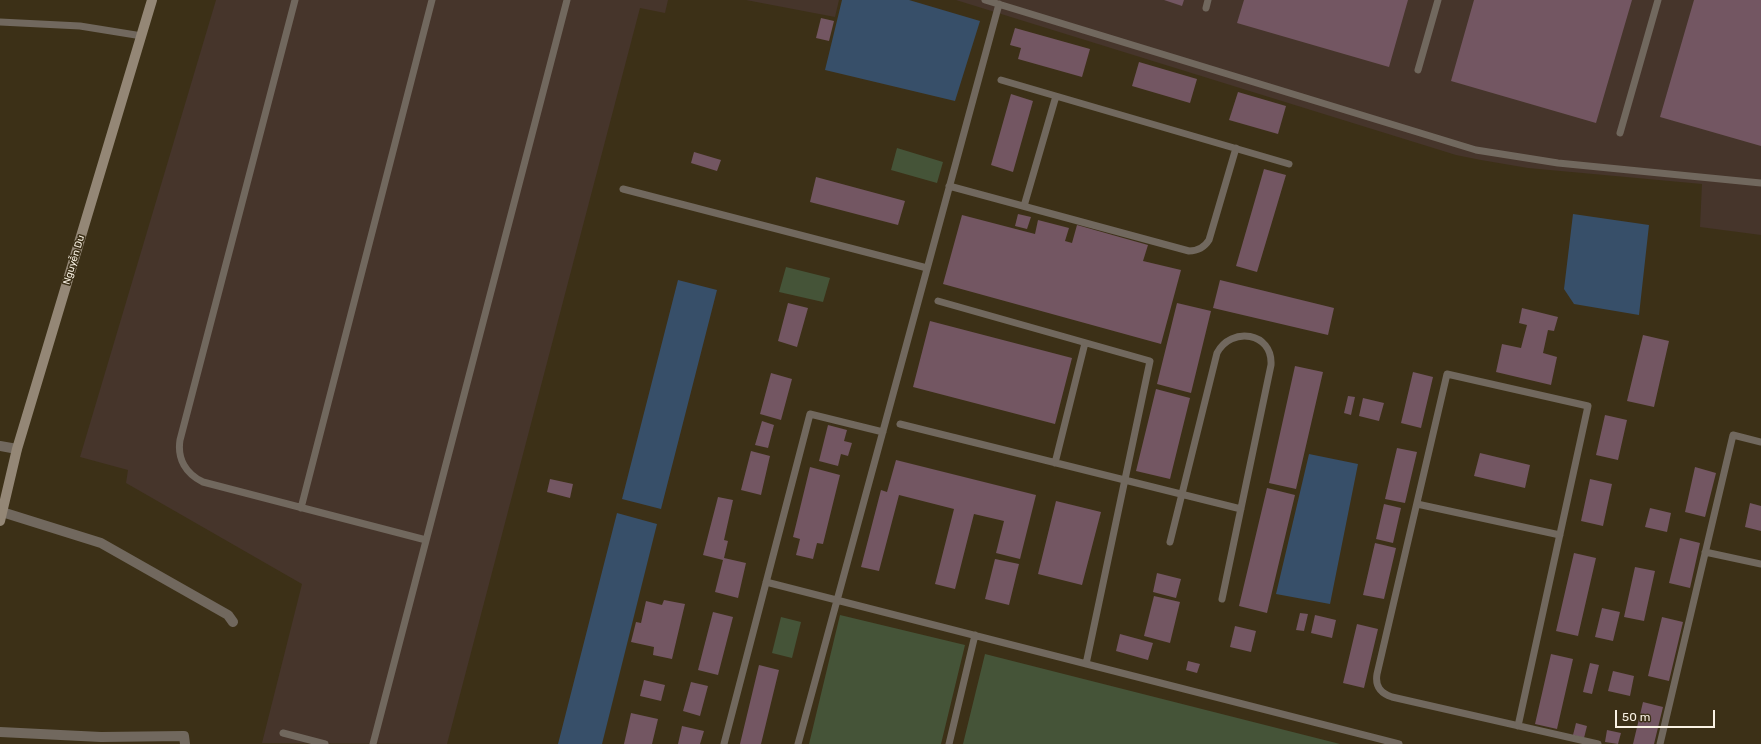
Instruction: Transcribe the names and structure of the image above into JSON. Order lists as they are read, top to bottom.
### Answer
{
  "streets": {
    "main road": ["Nguyễn Du"]
  },
  "scale_bar": "50 m"
}
